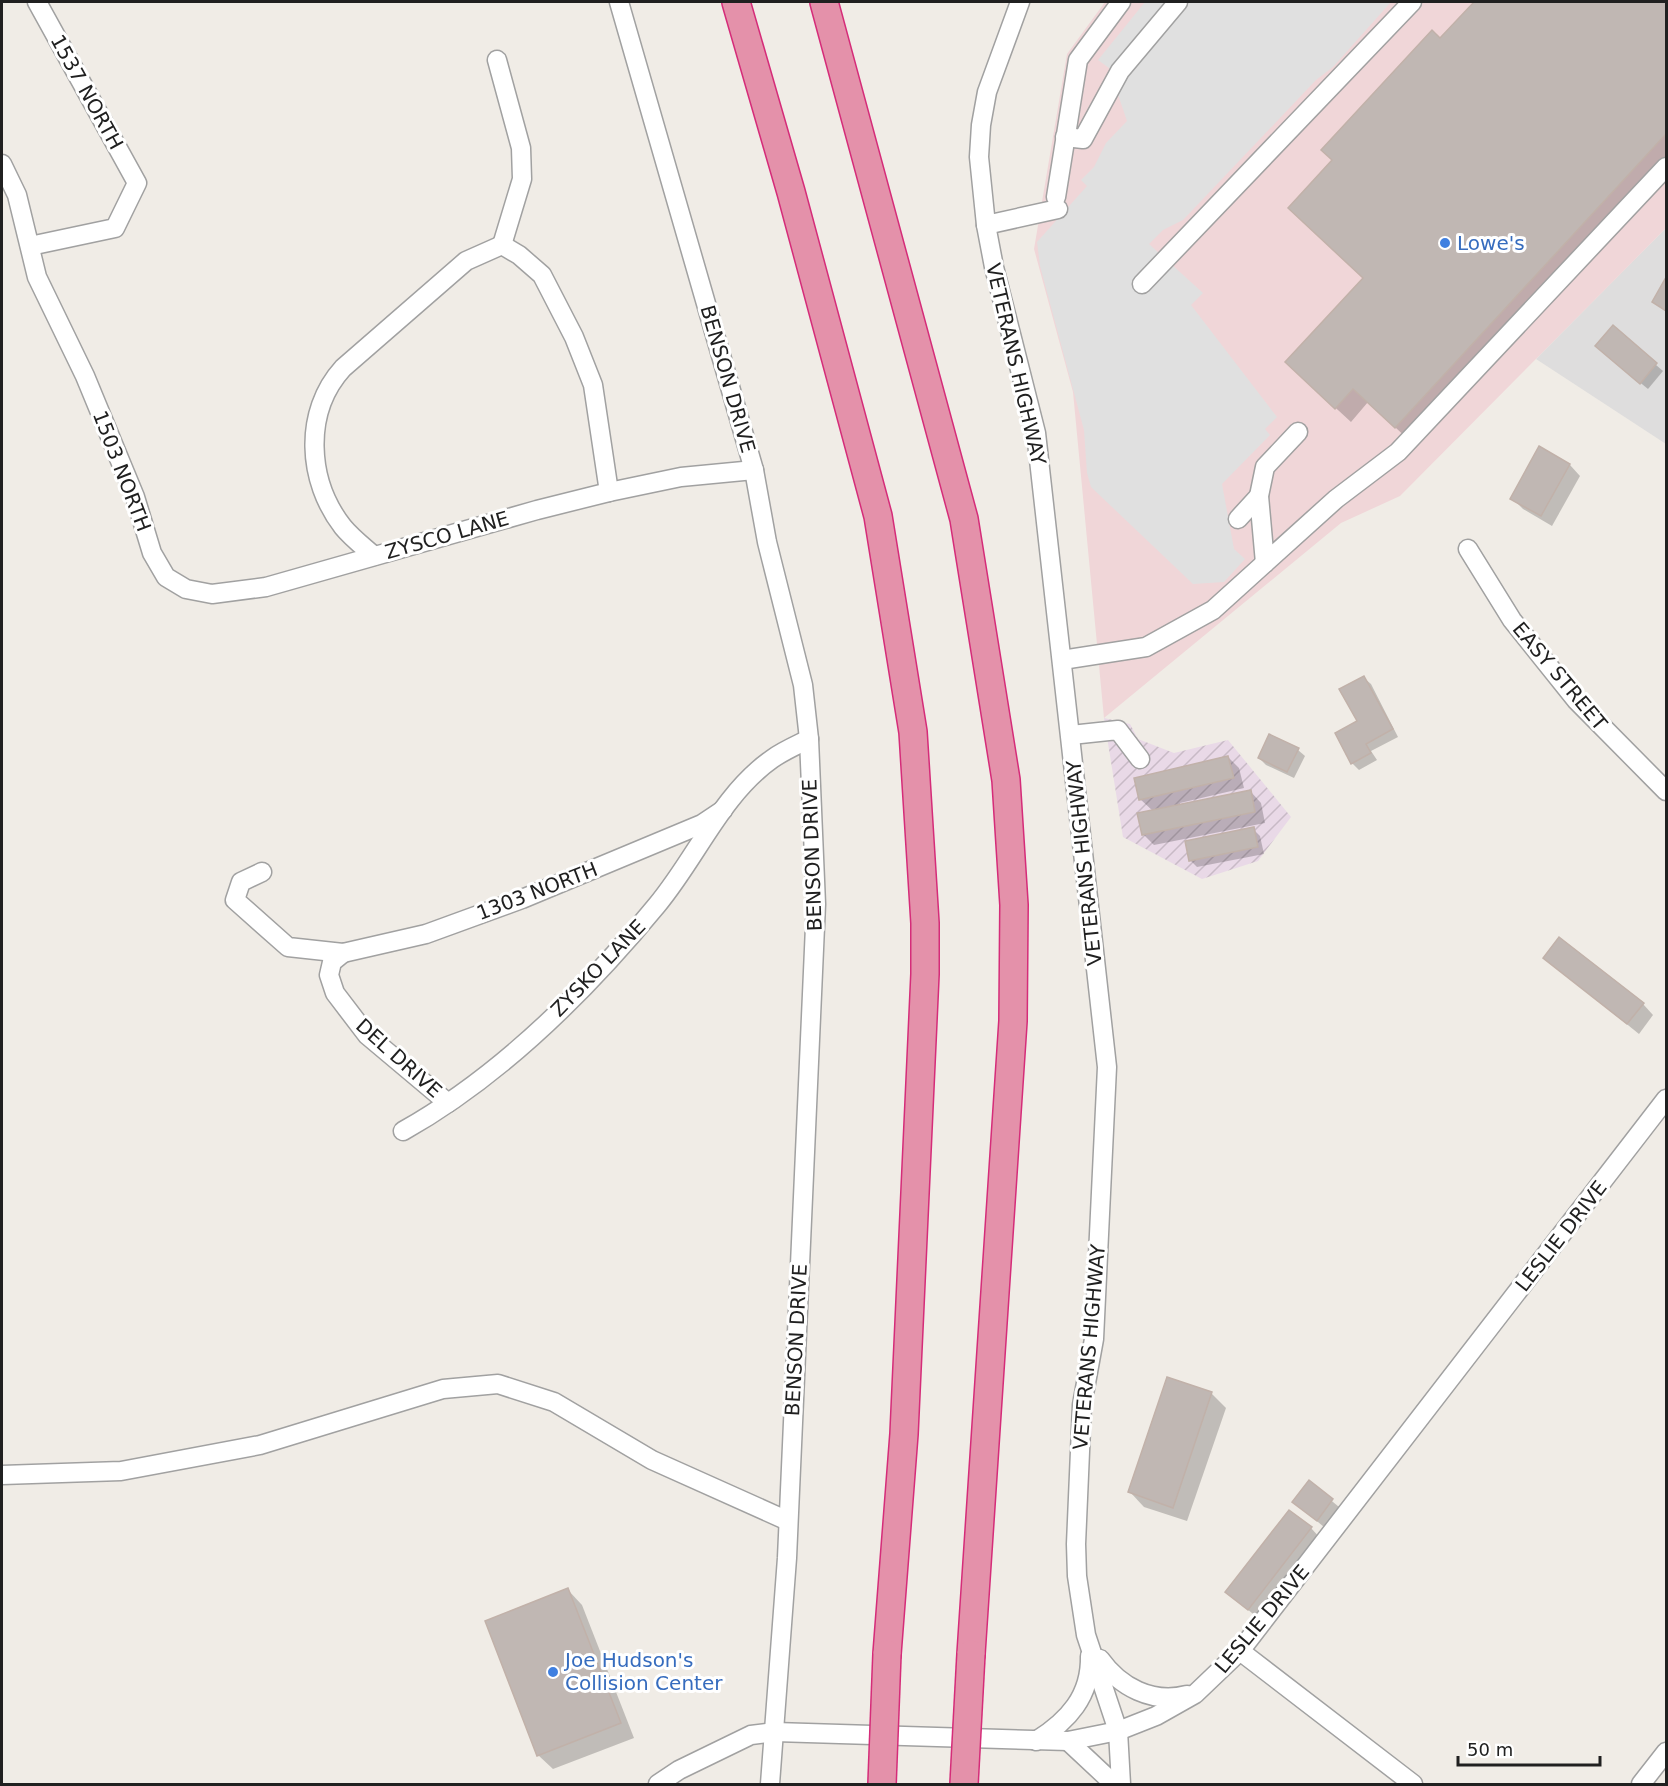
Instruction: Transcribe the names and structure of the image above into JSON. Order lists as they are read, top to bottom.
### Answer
{
  "streets": {
    "street": [
      "1537 NORTH",
      "VETERANS HIGHWAY",
      "BENSON DRIVE",
      "1503 NORTH",
      "ZYSCO LANE",
      "EASY STREET",
      "1303 NORTH",
      "ZYSKO LANE",
      "DEL DRIVE",
      "LESLIE DRIVE"
    ]
  },
  "crossings": [
    ["1537 NORTH", "1503 NORTH"],
    ["VETERANS HIGHWAY", "LESLIE DRIVE"],
    ["BENSON DRIVE", "ZYSCO LANE"],
    ["BENSON DRIVE", "LESLIE DRIVE"],
    ["1503 NORTH", "ZYSCO LANE"],
    ["1303 NORTH", "ZYSKO LANE"],
    ["1303 NORTH", "DEL DRIVE"],
    ["ZYSKO LANE", "DEL DRIVE"]
  ],
  "places": ["Lowe's", "Joe Hudson's Collision Center"],
  "scale_bar": "50 m"
}
